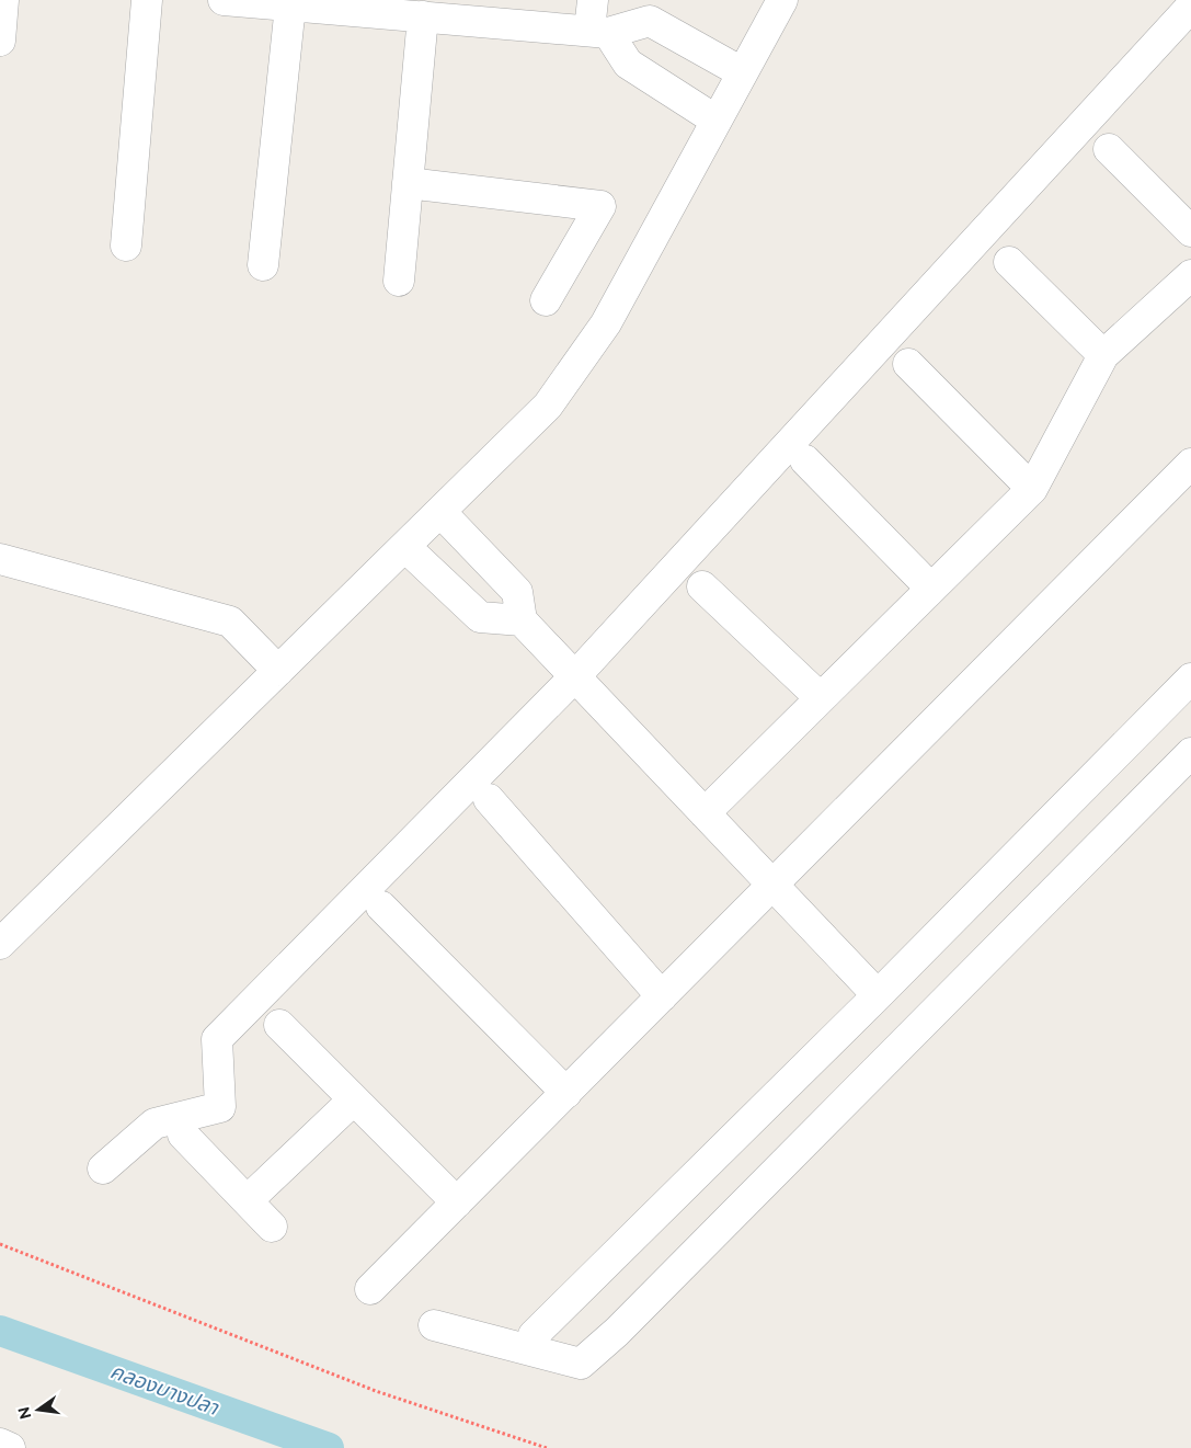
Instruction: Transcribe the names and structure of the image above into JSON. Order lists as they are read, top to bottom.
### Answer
{
  "water": ["คลองบางปลา"],
  "north": "left"
}
